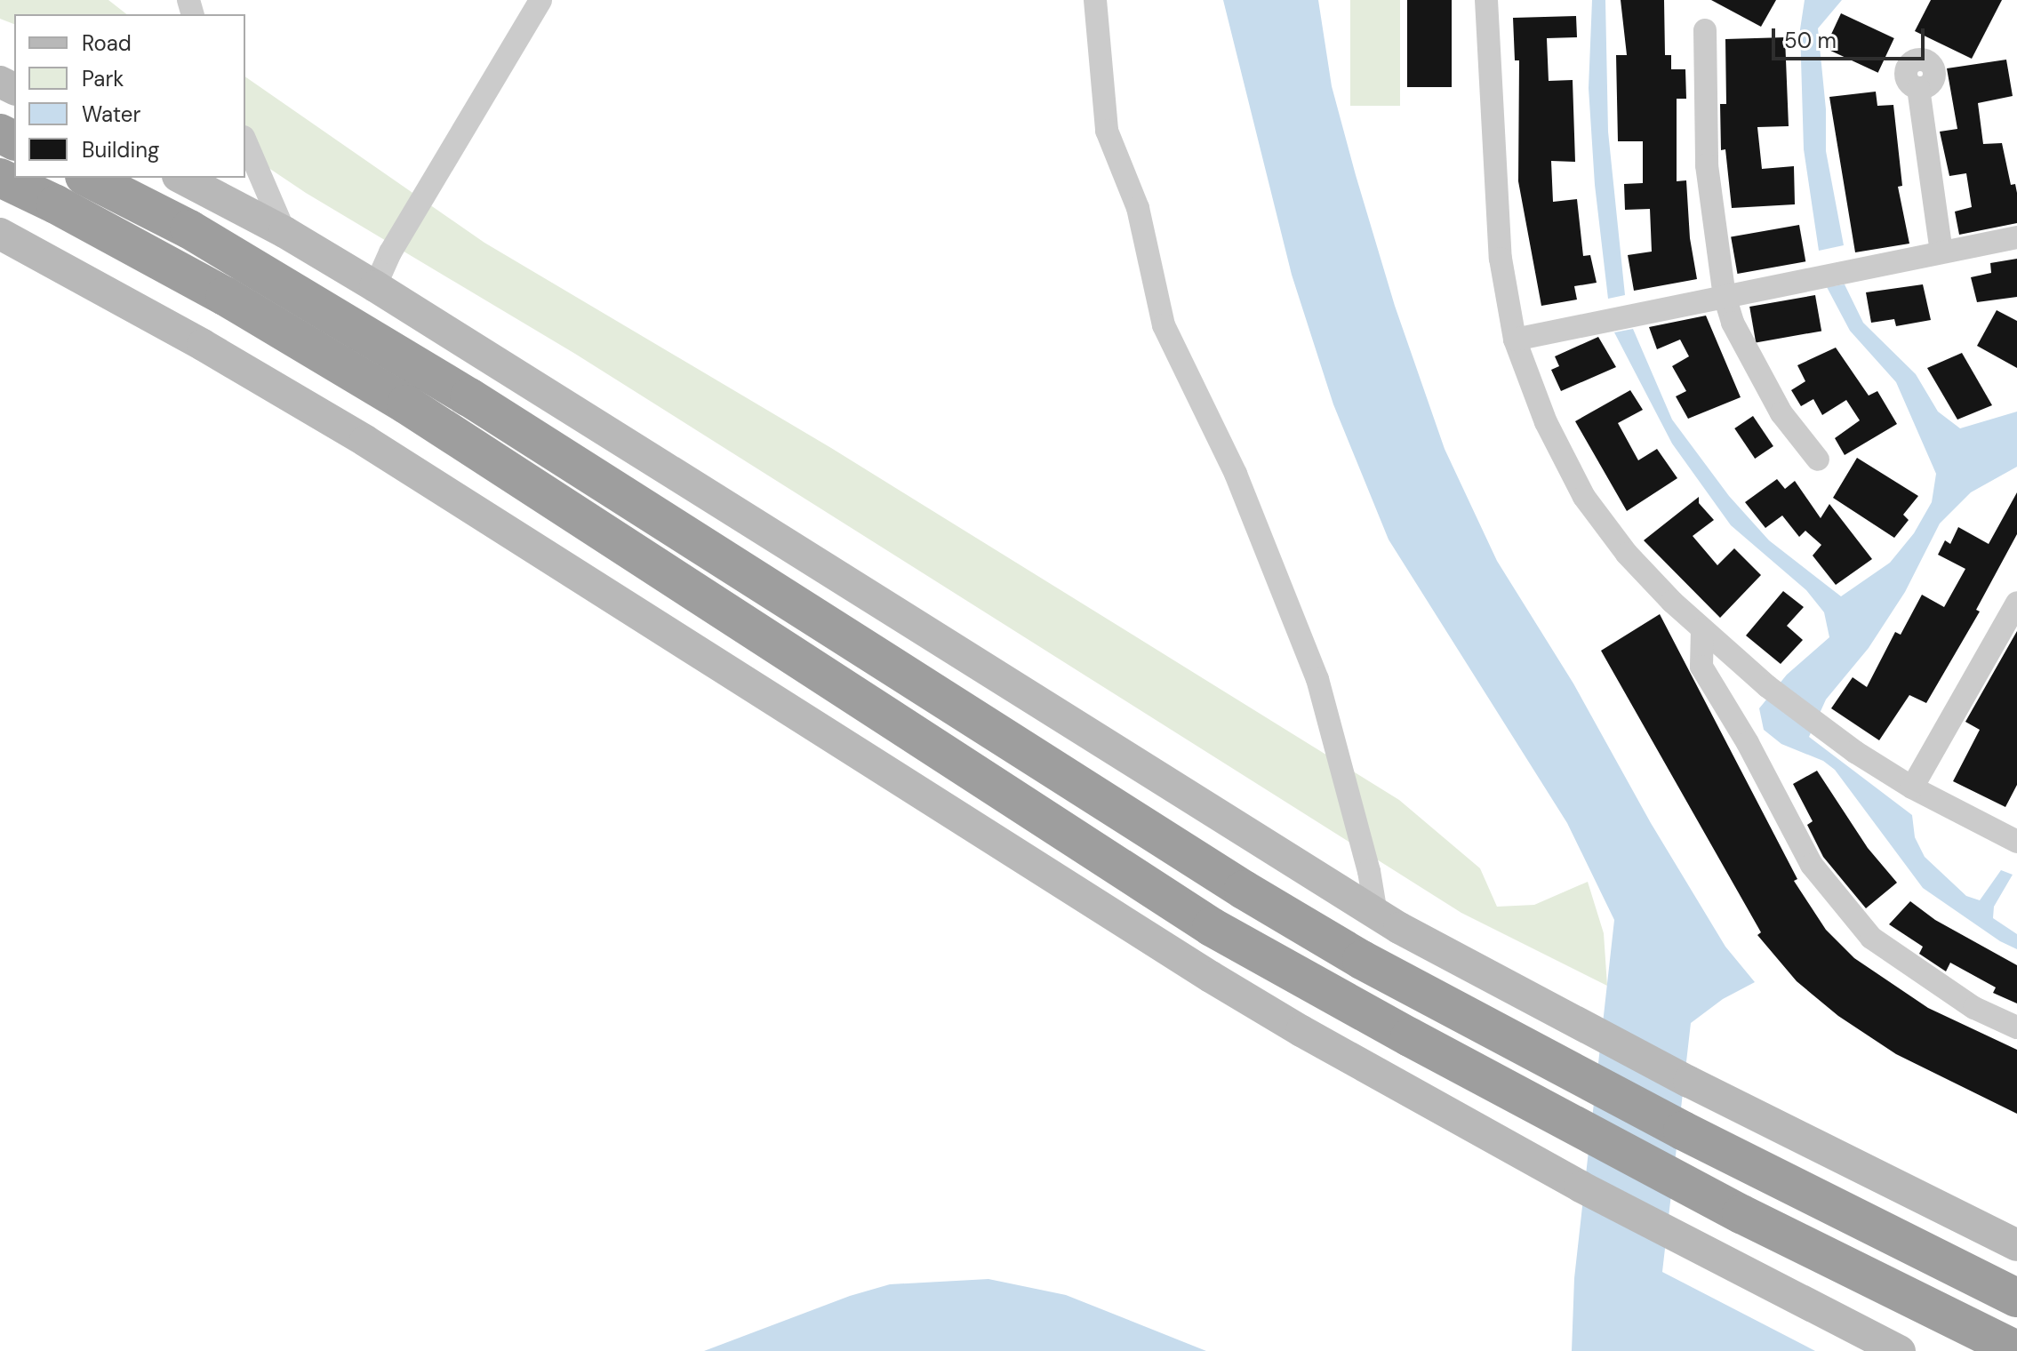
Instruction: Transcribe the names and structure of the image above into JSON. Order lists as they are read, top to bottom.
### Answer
{
  "legend": [
    "Road",
    "Park",
    "Water",
    "Building"
  ],
  "scale_bar": "50 m"
}
